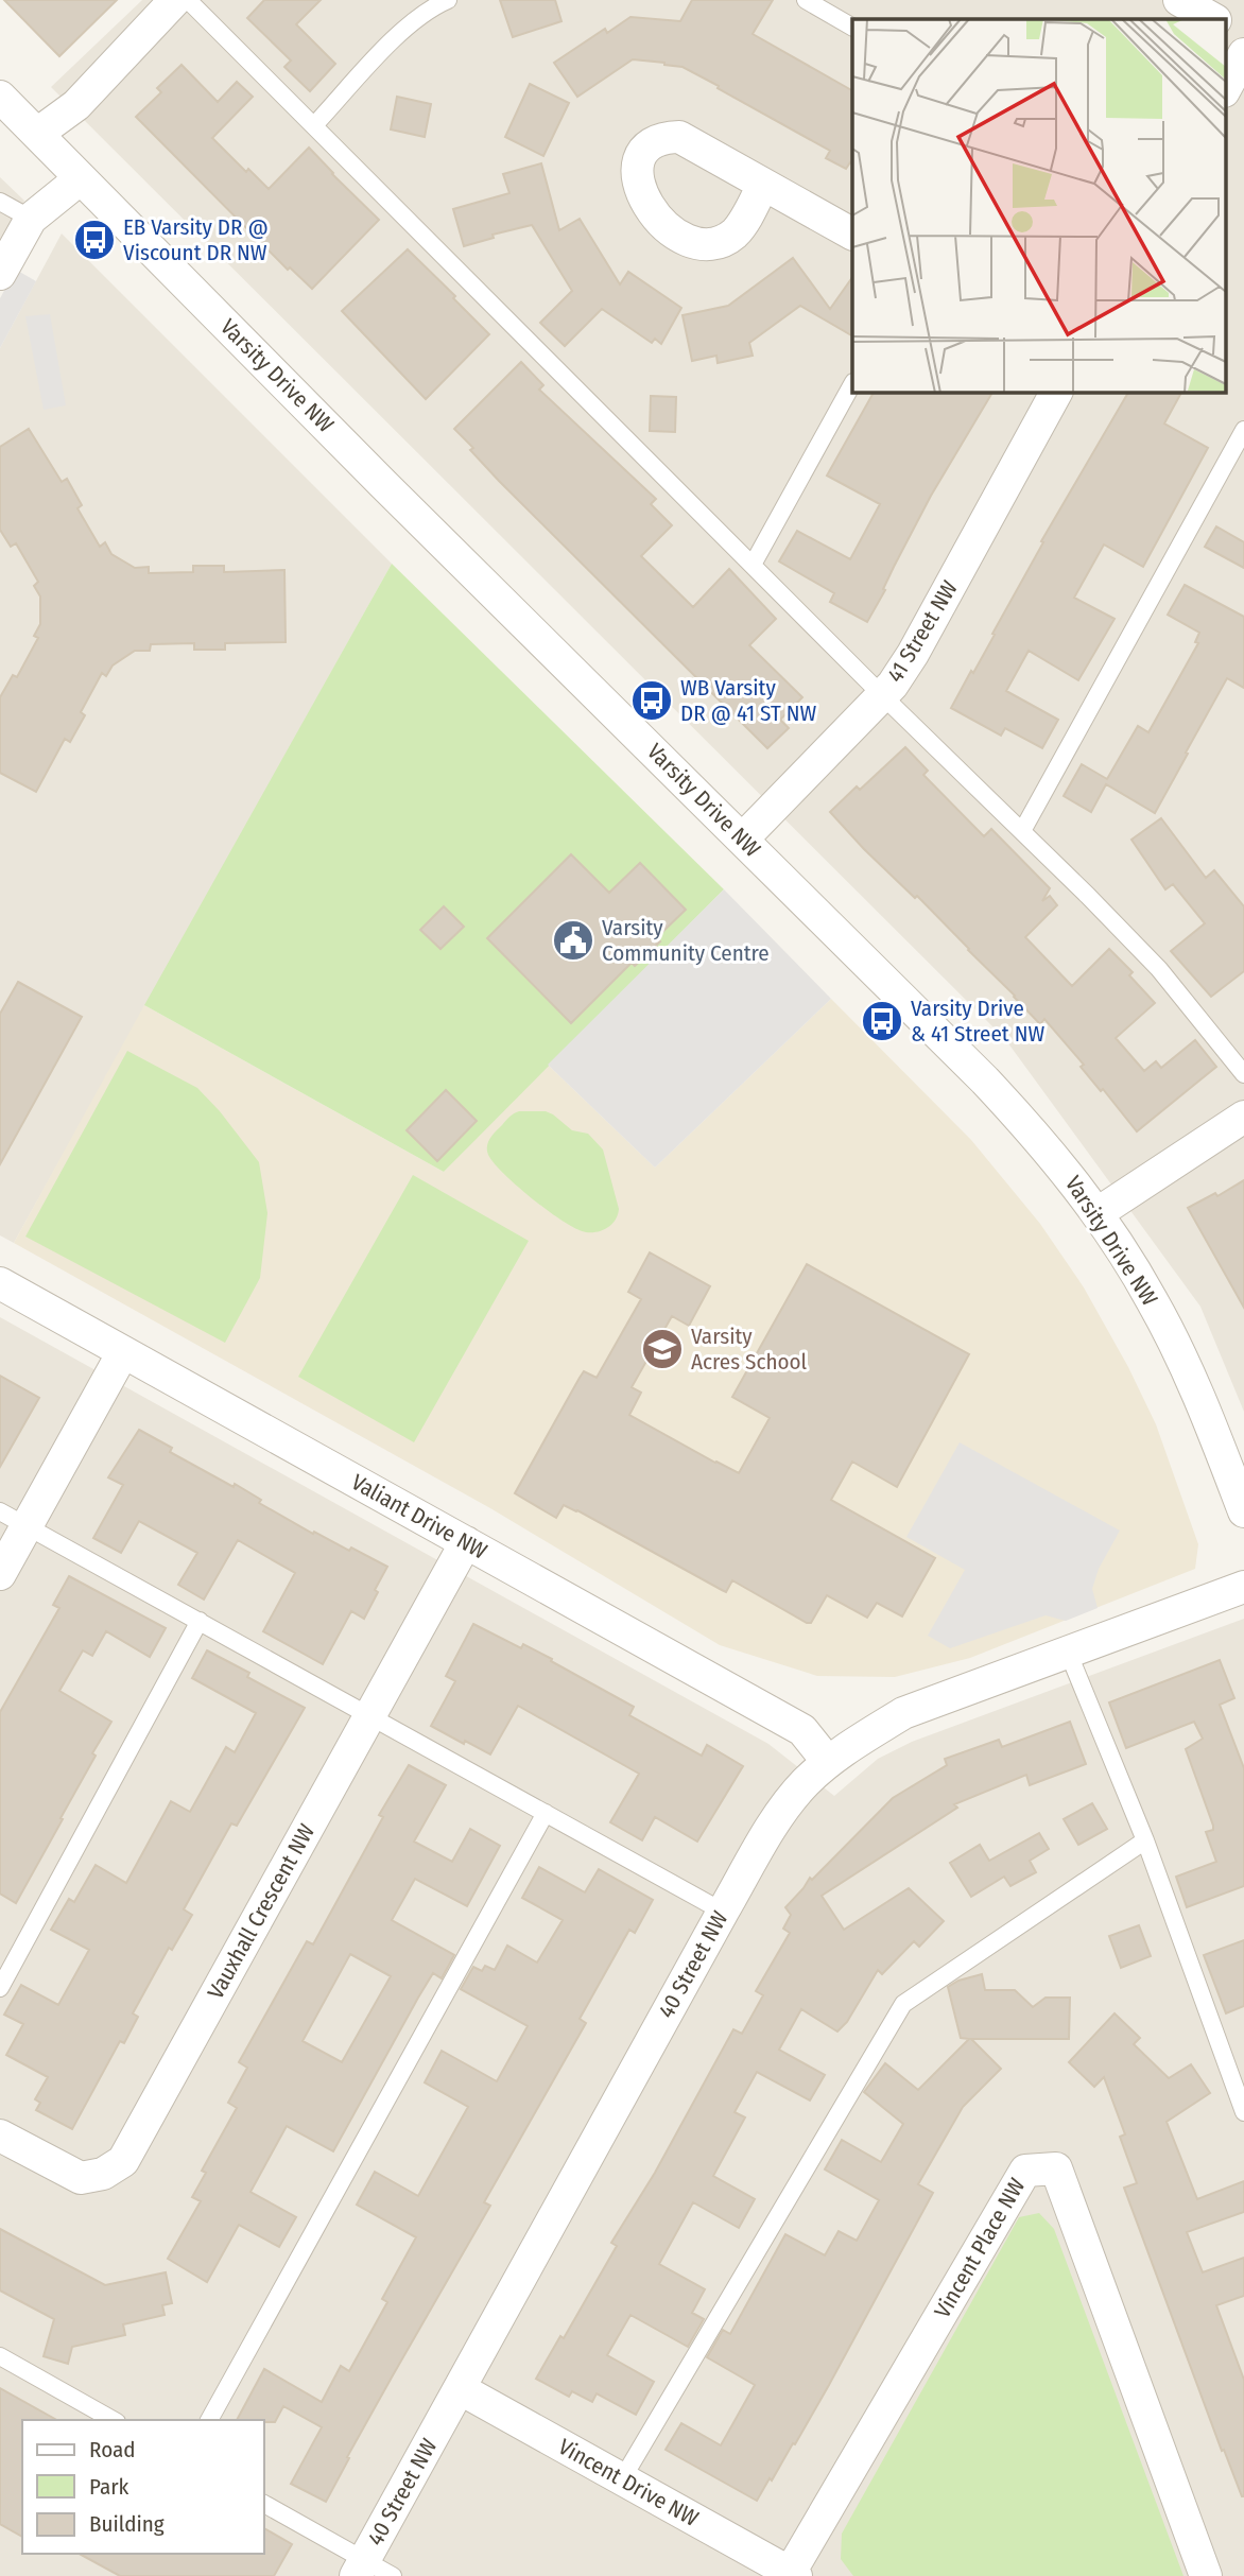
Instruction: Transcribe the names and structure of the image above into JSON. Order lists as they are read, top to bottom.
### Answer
{
  "streets": {
    "street": [
      "Varsity Drive NW",
      "41 Street NW",
      "Valiant Drive NW",
      "Vauxhall Crescent NW",
      "40 Street NW",
      "Vincent Place NW",
      "Vincent Drive NW"
    ]
  },
  "crossings": [
    ["Varsity Drive NW", "41 Street NW"],
    ["Valiant Drive NW", "Vauxhall Crescent NW"],
    ["Valiant Drive NW", "40 Street NW"],
    ["40 Street NW", "Vincent Drive NW"],
    ["Vincent Place NW", "Vincent Drive NW"]
  ],
  "places": {
    "bus stop": ["EB Varsity DR @ Viscount DR NW", "WB Varsity DR @ 41 ST NW", "Varsity Drive & 41 Street NW"],
    "public building": ["Varsity Community Centre"],
    "school or university": ["Varsity Acres School"]
  },
  "legend": ["Road", "Park", "Building"]
}
